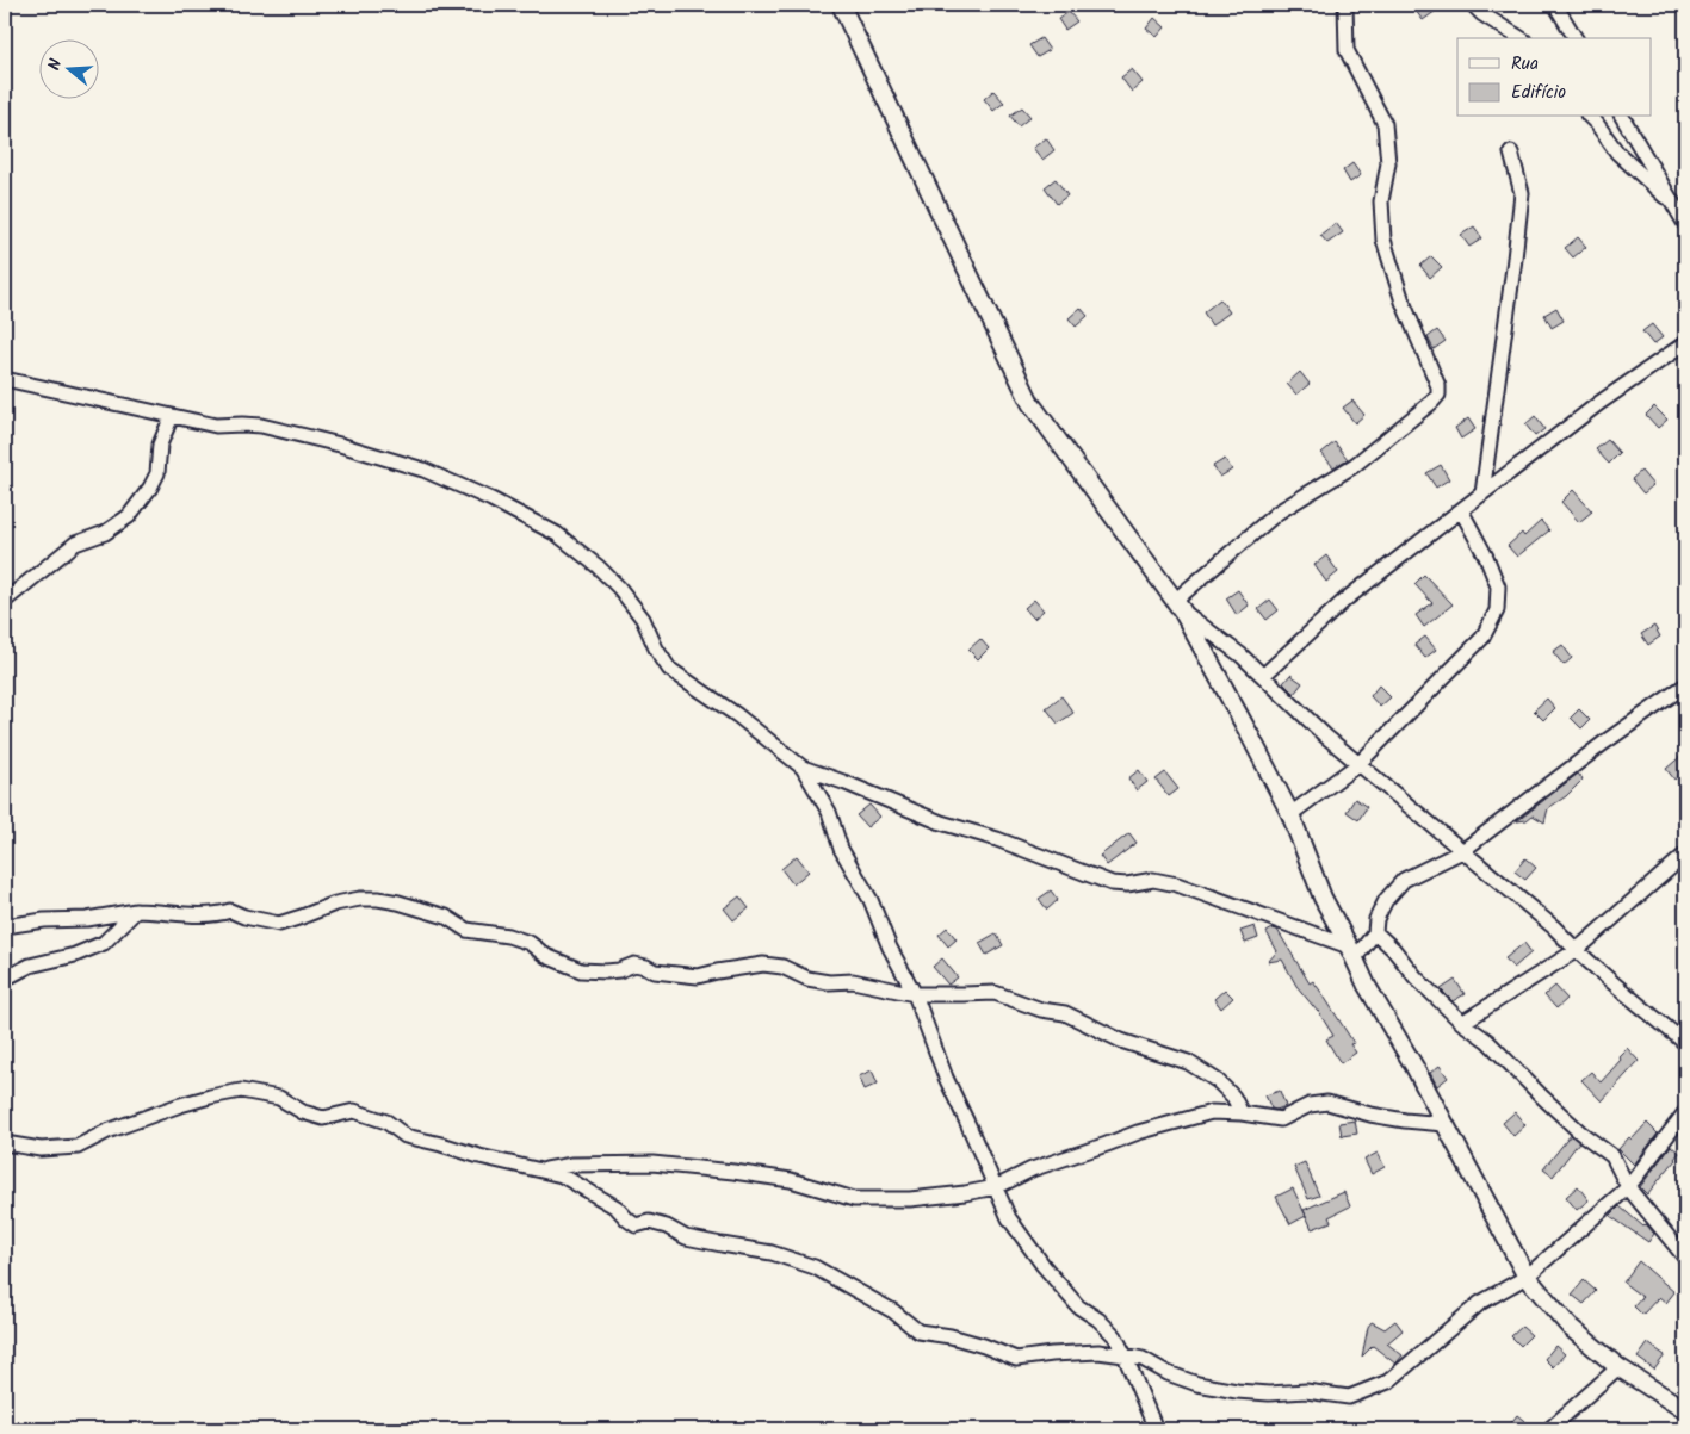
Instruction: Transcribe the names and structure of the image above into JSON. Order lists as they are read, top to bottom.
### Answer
{
  "legend": ["Rua", "Edifício"],
  "north": "left"
}
